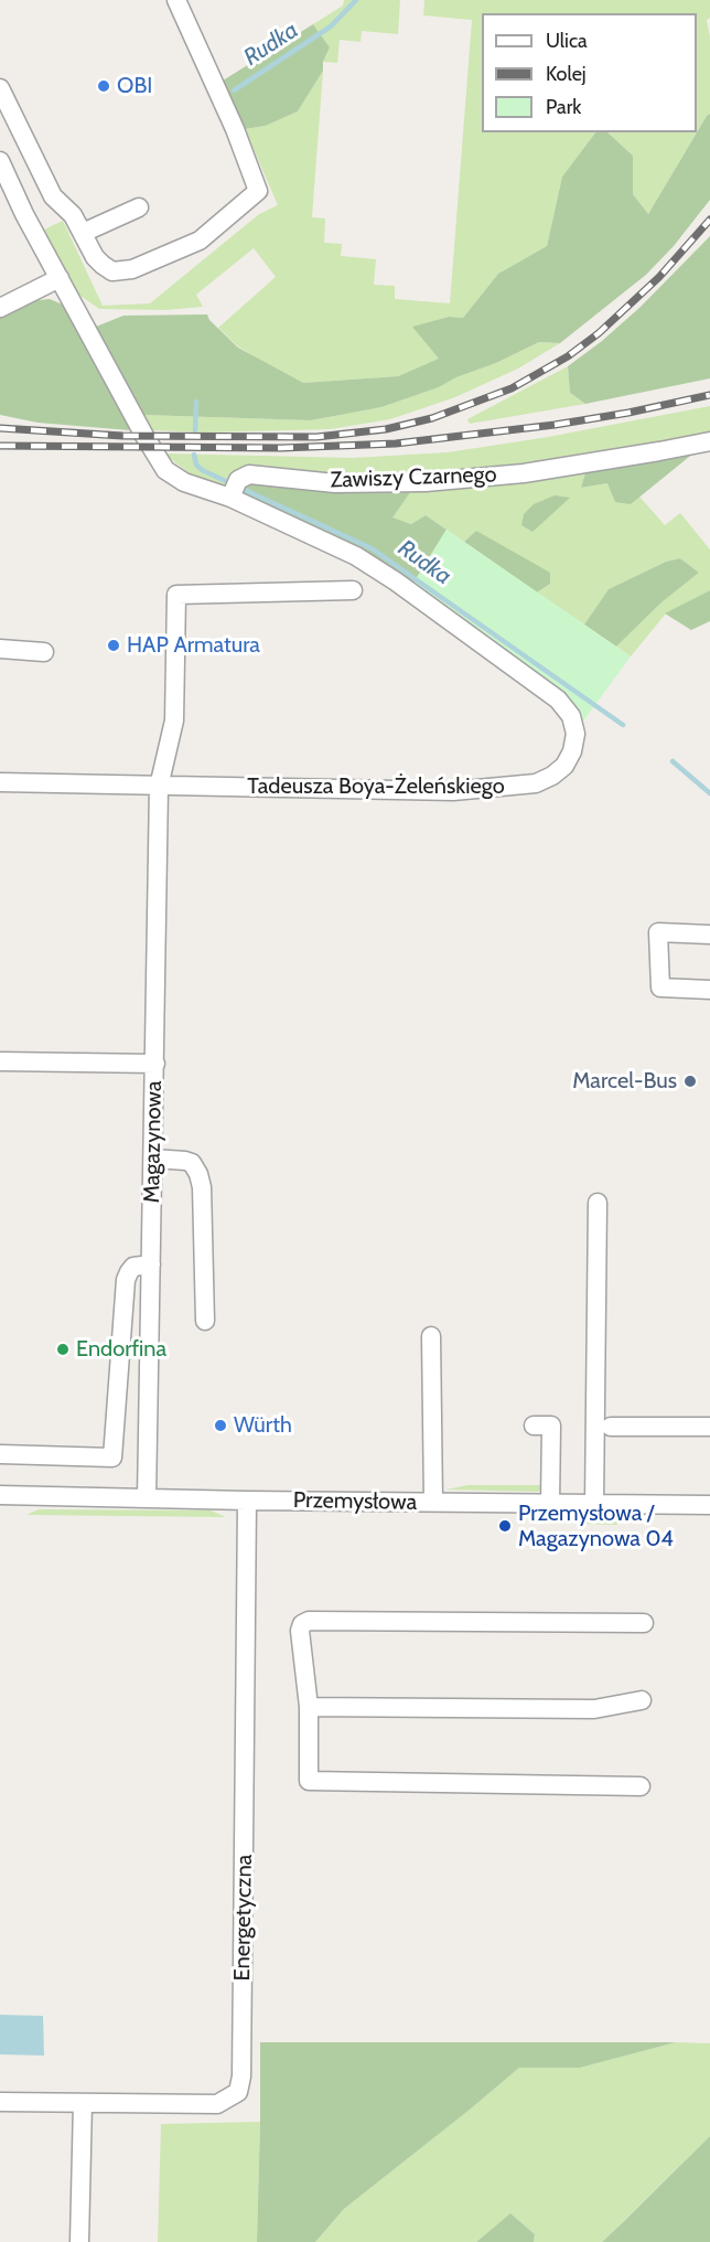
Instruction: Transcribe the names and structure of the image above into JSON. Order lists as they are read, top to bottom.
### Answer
{
  "streets": {
    "street": [
      "Zawiszy Czarnego",
      "Tadeusza Boya-Żeleńskiego",
      "Magazynowa",
      "Przemysłowa",
      "Energetyczna"
    ]
  },
  "crossings": [
    ["Zawiszy Czarnego", "Tadeusza Boya-Żeleńskiego"],
    ["Tadeusza Boya-Żeleńskiego", "Magazynowa"],
    ["Magazynowa", "Przemysłowa"],
    ["Przemysłowa", "Energetyczna"]
  ],
  "water": ["Rudka"],
  "places": [
    "OBI",
    "HAP Armatura",
    "Marcel-Bus",
    "Endorfina",
    "Würth",
    "Przemysłowa / Magazynowa 04"
  ],
  "legend": ["Ulica", "Kolej", "Park"]
}
